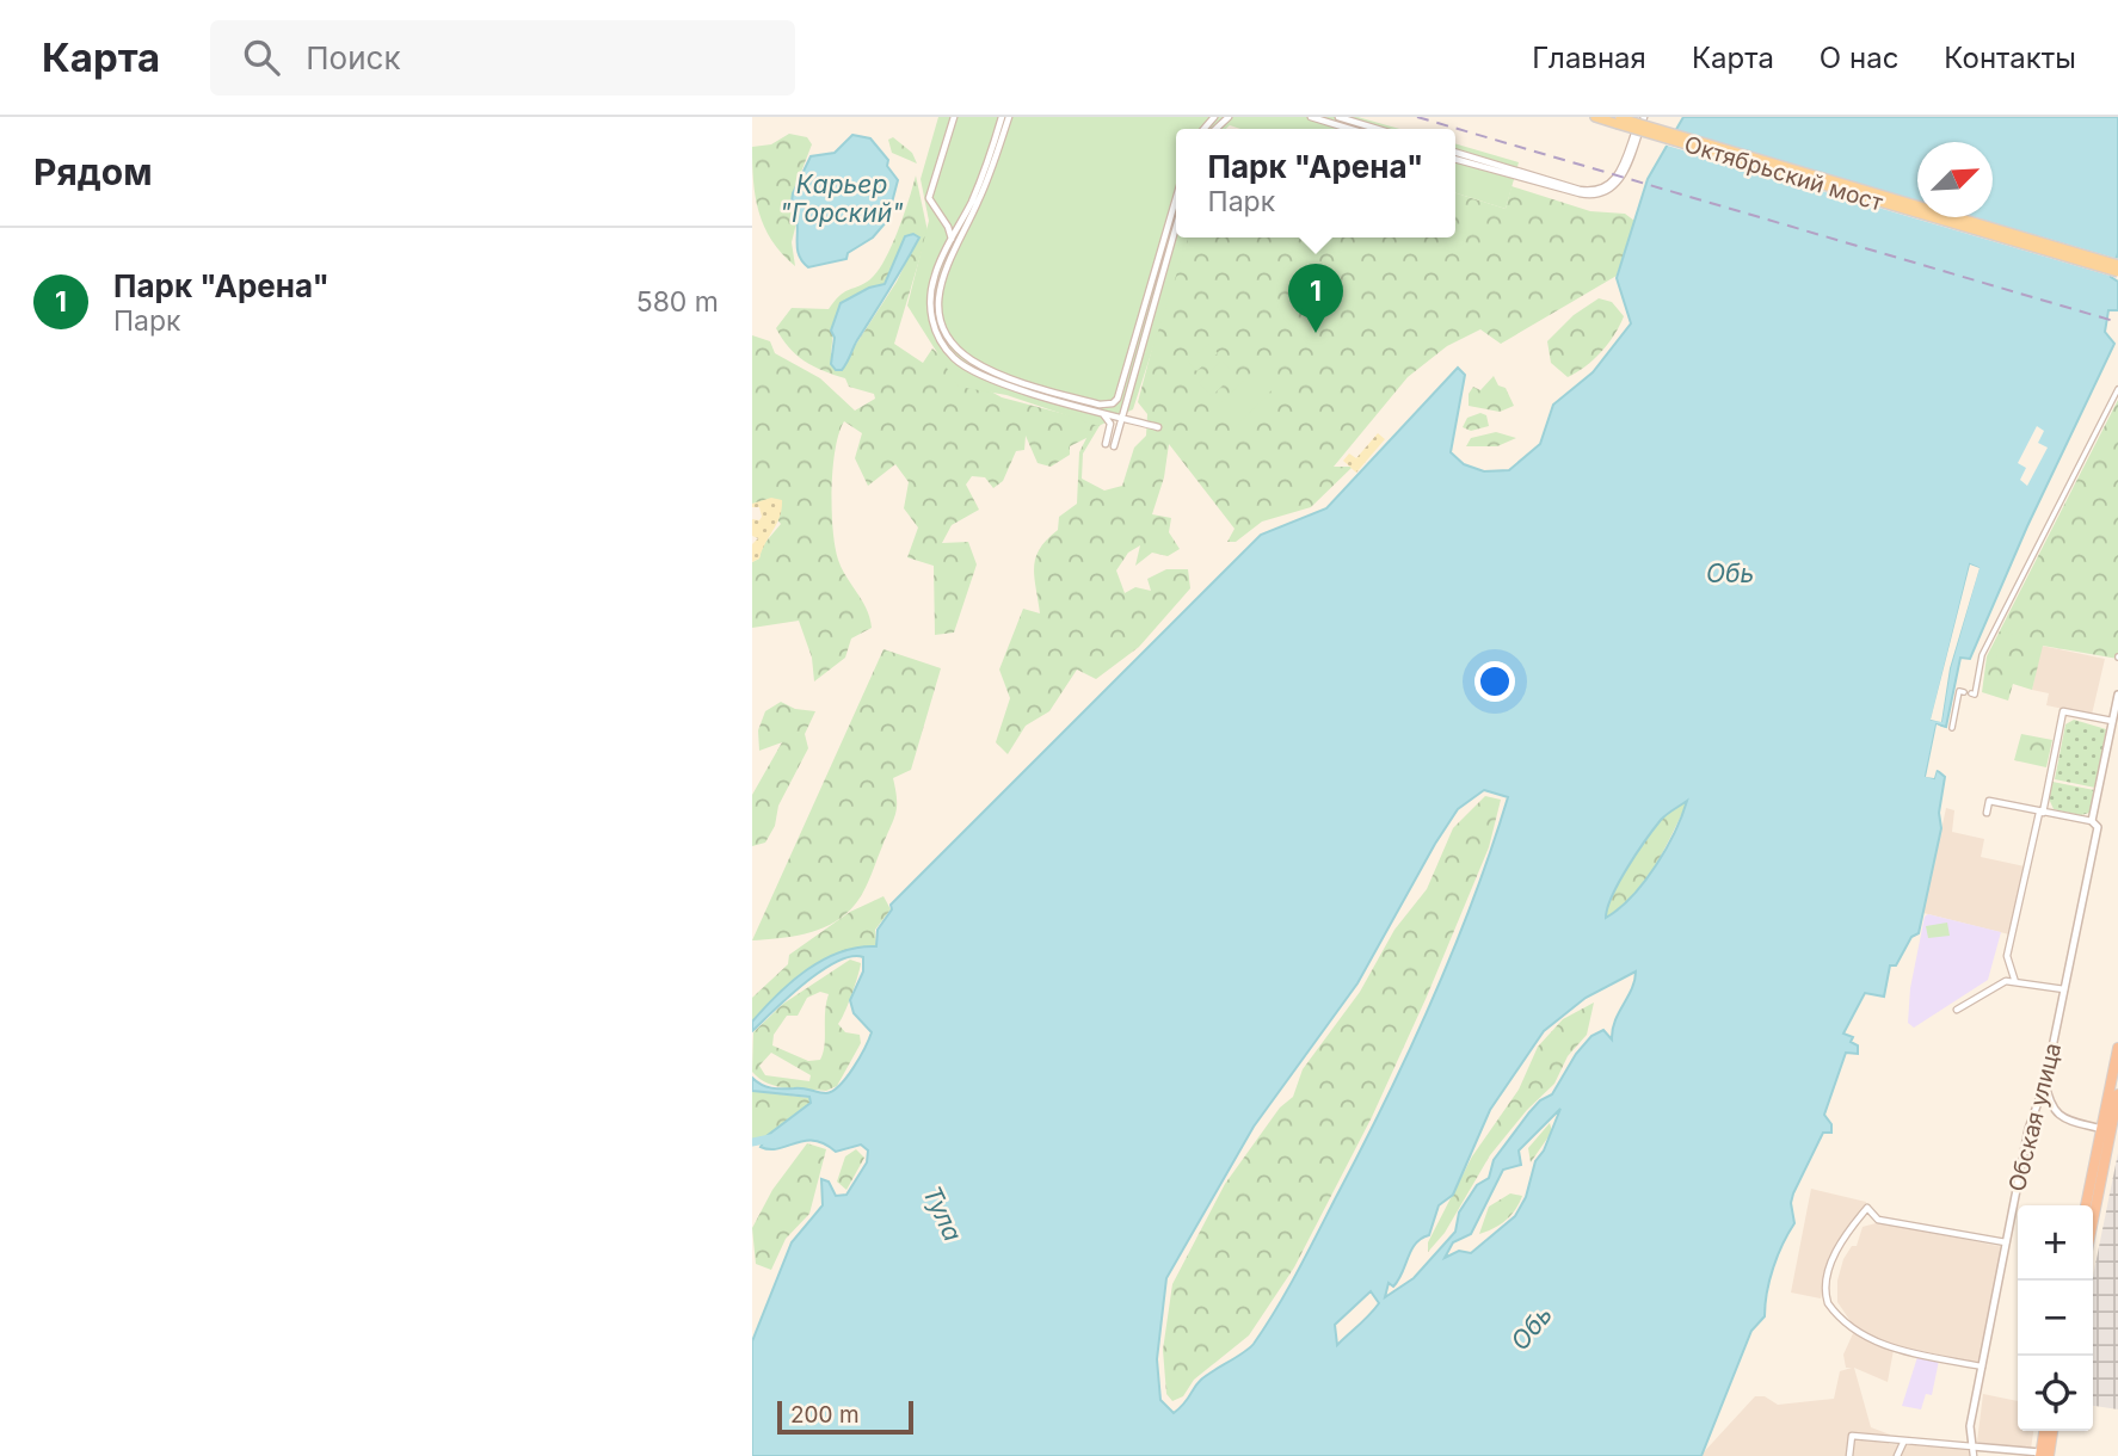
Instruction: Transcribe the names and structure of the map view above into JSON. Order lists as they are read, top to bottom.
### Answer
{
  "streets": {
    "main road": ["Октябрьский мост"],
    "street": ["Обская улица"]
  },
  "water": ["Карьер \"Горский\"", "Обь", "Тула"],
  "scale_bar": "200 m",
  "north": "top right",
  "page": {
    "header": "Карта",
    "search": "Поиск",
    "nav": [
      "Главная",
      "Карта",
      "О нас",
      "Контакты"
    ],
    "heading": "Рядом",
    "popup": ["Парк \"Арена\"", "Парк"],
    "list": [
      {
        "mark": "1",
        "name": "Парк \"Арена\"",
        "note": "Парк",
        "value": "580 m"
      }
    ],
    "pins": "1",
    "map_buttons": ["+", "−"],
    "scale": "200 m"
  }
}
